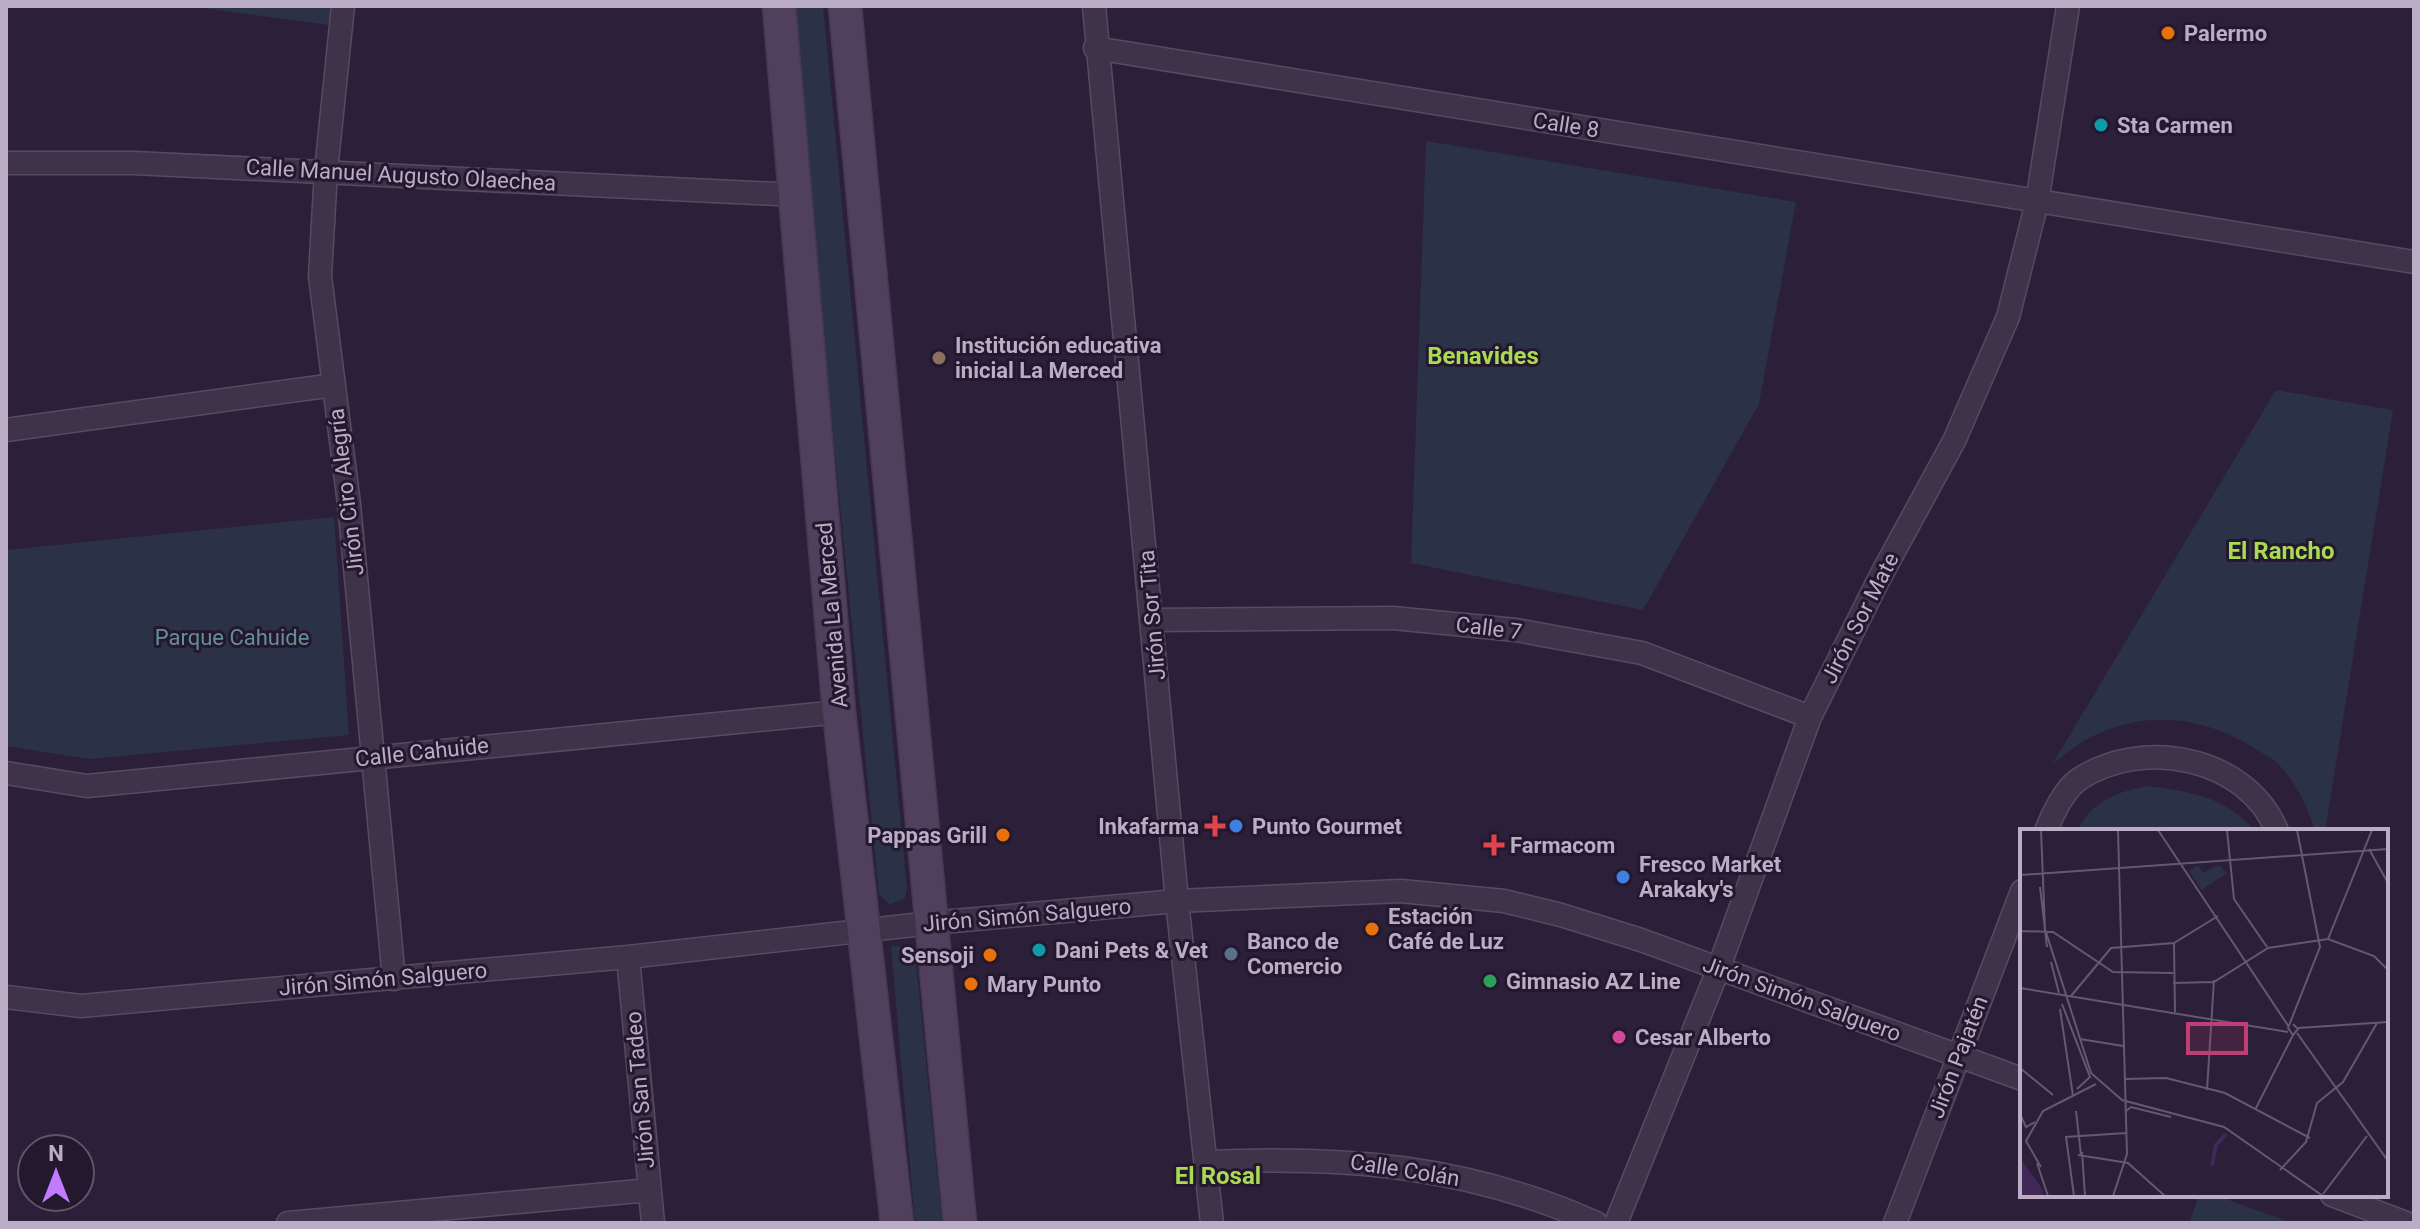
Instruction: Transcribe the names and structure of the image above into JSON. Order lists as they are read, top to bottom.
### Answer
{
  "streets": {
    "main road": ["Avenida La Merced"],
    "street": [
      "Calle 8",
      "Calle Manuel Augusto Olaechea",
      "Jirón Ciro Alegría",
      "Jirón Sor Tita",
      "Jirón Sor Mate",
      "Calle 7",
      "Calle Cahuide",
      "Jirón Simón Salguero",
      "Jirón Pajatén",
      "Jirón San Tadeo",
      "Calle Colán"
    ]
  },
  "crossings": [
    ["Calle 8", "Jirón Sor Tita"],
    ["Calle 8", "Jirón Sor Mate"],
    ["Calle Manuel Augusto Olaechea", "Jirón Ciro Alegría"],
    ["Calle Manuel Augusto Olaechea", "Avenida La Merced"],
    ["Jirón Ciro Alegría", "Calle Cahuide"],
    ["Jirón Ciro Alegría", "Jirón Simón Salguero"],
    ["Avenida La Merced", "Calle Cahuide"],
    ["Avenida La Merced", "Jirón Simón Salguero"],
    ["Jirón Sor Tita", "Calle 7"],
    ["Jirón Sor Tita", "Jirón Simón Salguero"],
    ["Jirón Sor Tita", "Calle Colán"],
    ["Jirón Sor Mate", "Calle 7"],
    ["Jirón Sor Mate", "Jirón Simón Salguero"],
    ["Jirón Simón Salguero", "Jirón Pajatén"],
    ["Jirón Simón Salguero", "Jirón San Tadeo"]
  ],
  "districts": ["Benavides", "El Rancho", "El Rosal"],
  "parks": ["Parque Cahuide"],
  "places": {
    "other": [
      "Palermo",
      "Sta Carmen",
      "Institución educativa inicial La Merced",
      "Punto Gourmet",
      "Pappas Grill",
      "Fresco Market Arakaky's",
      "Estación Café de Luz",
      "Dani Pets & Vet",
      "Banco de Comercio",
      "Sensoji",
      "Gimnasio AZ Line",
      "Mary Punto",
      "Cesar Alberto"
    ],
    "health": ["Inkafarma", "Farmacom"]
  },
  "north": "top"
}
